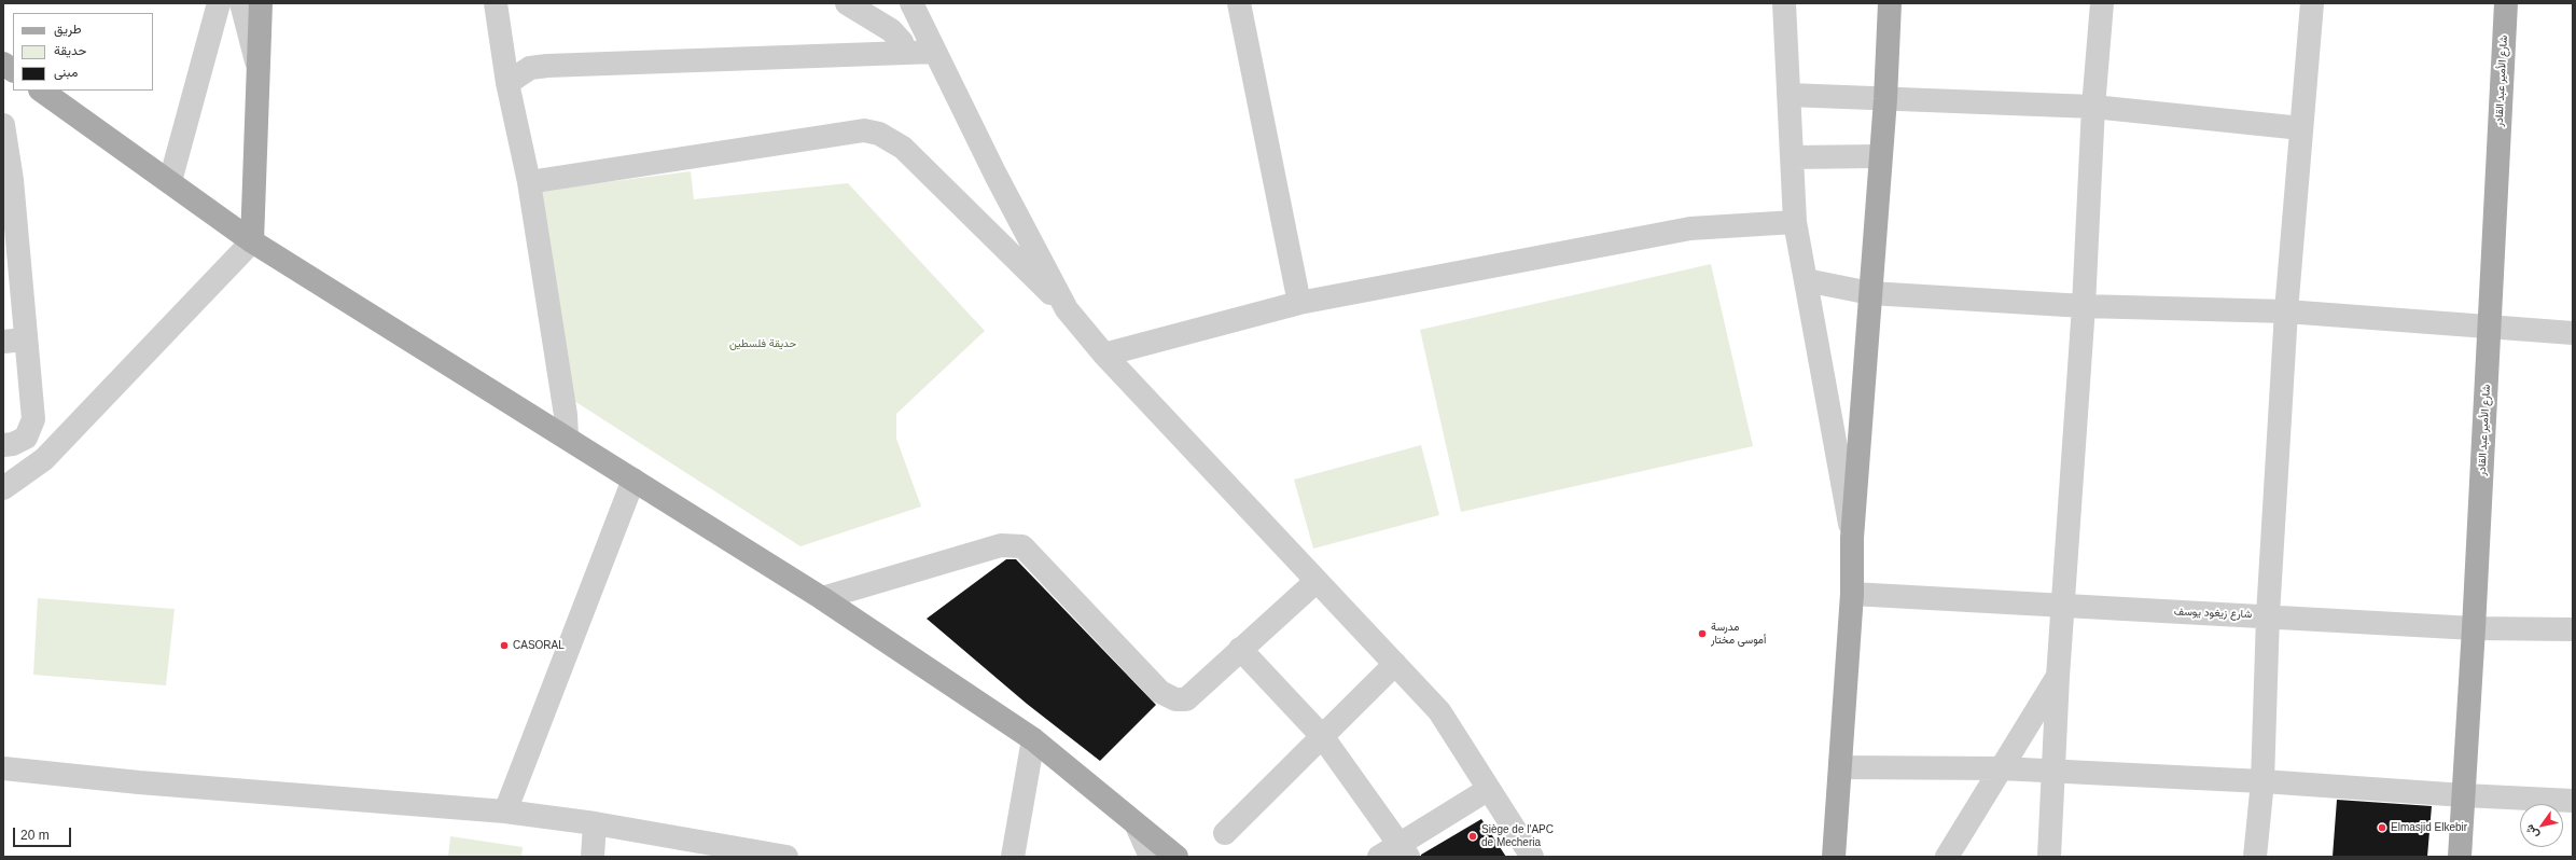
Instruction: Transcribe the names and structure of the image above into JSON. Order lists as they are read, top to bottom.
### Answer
{
  "streets": {
    "main road": ["شارع الأمير عبد القادر"],
    "street": ["شارع زيغود يوسف"]
  },
  "crossings": [
    ["شارع الأمير عبد القادر", "شارع زيغود يوسف"]
  ],
  "parks": ["حديقة فلسطين"],
  "places": [
    "مدرسة أموسى مختار",
    "CASORAL",
    "Elmasjid Elkebir",
    "Siège de l'APC de Mecheria"
  ],
  "legend": ["طريق", "حديقة", "مبنى"],
  "scale_bar": "20 m",
  "north": "bottom left"
}
